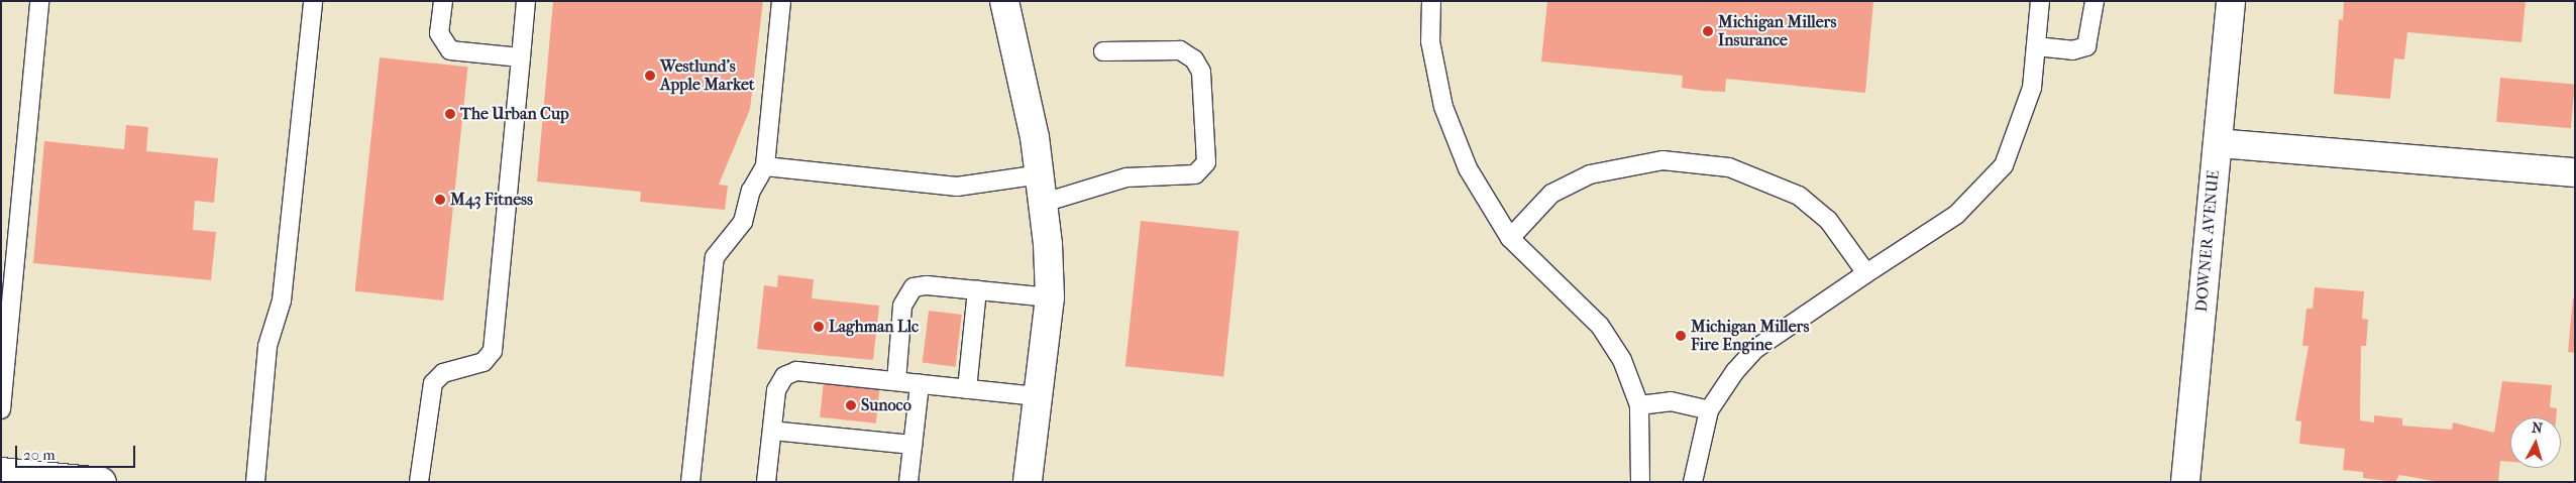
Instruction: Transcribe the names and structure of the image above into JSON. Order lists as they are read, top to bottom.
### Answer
{
  "streets": {
    "street": ["DOWNER AVENUE"]
  },
  "places": [
    "Michigan Millers Insurance",
    "Westlund's Apple Market",
    "The Urban Cup",
    "M43 Fitness",
    "Laghman Llc",
    "Michigan Millers Fire Engine",
    "Sunoco"
  ],
  "scale_bar": "20 m",
  "north": "top"
}
